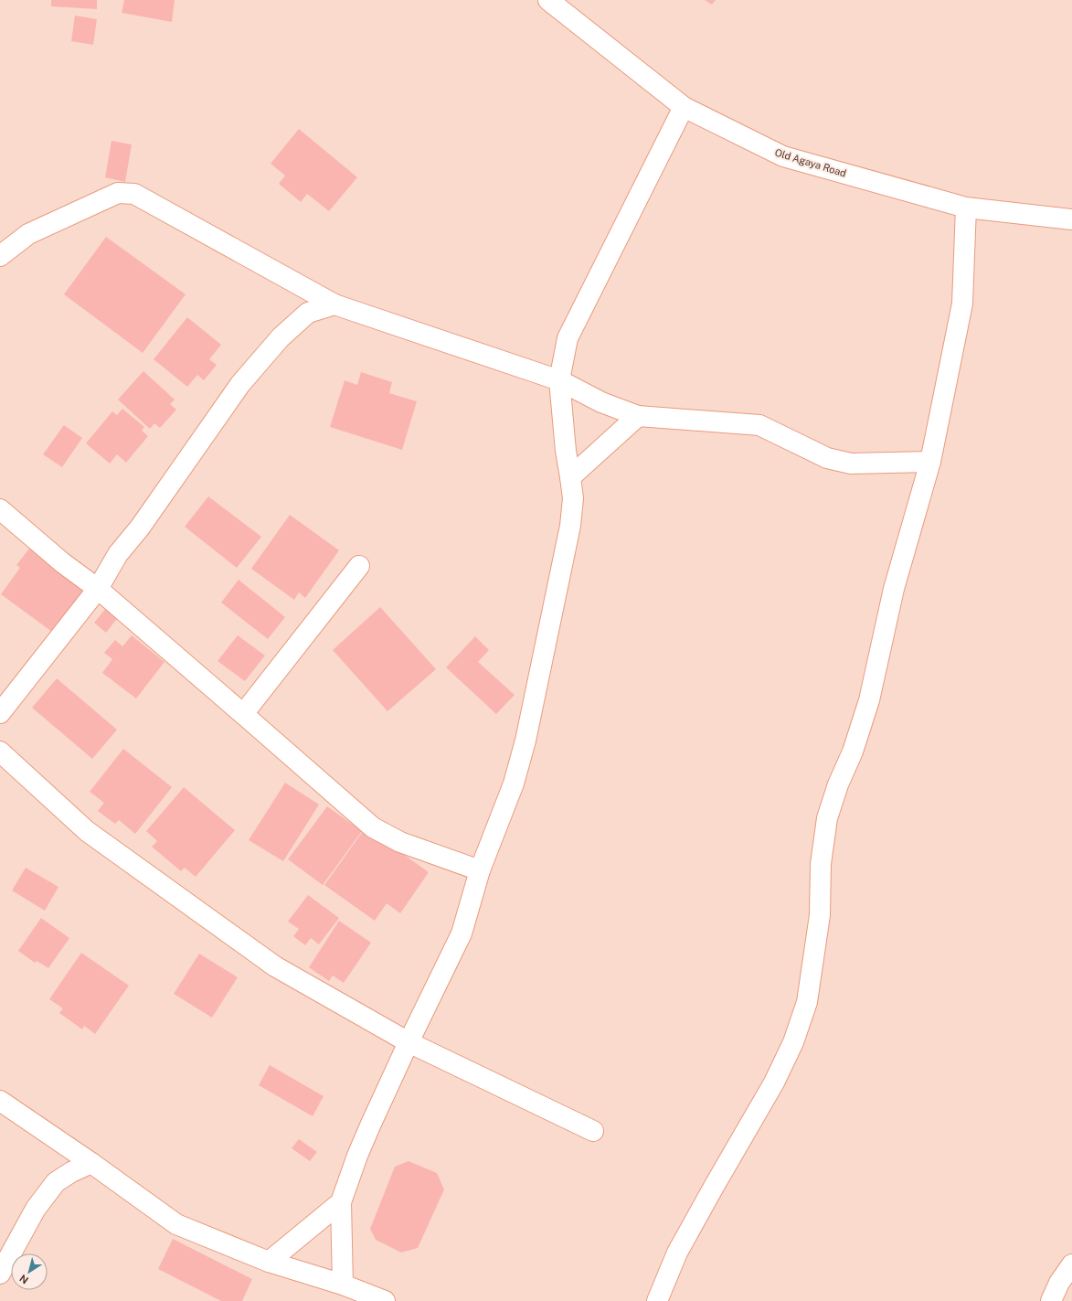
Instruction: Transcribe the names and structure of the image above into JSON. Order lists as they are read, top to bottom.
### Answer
{
  "streets": {
    "street": ["Old Agaya Road"]
  },
  "north": "bottom left"
}
